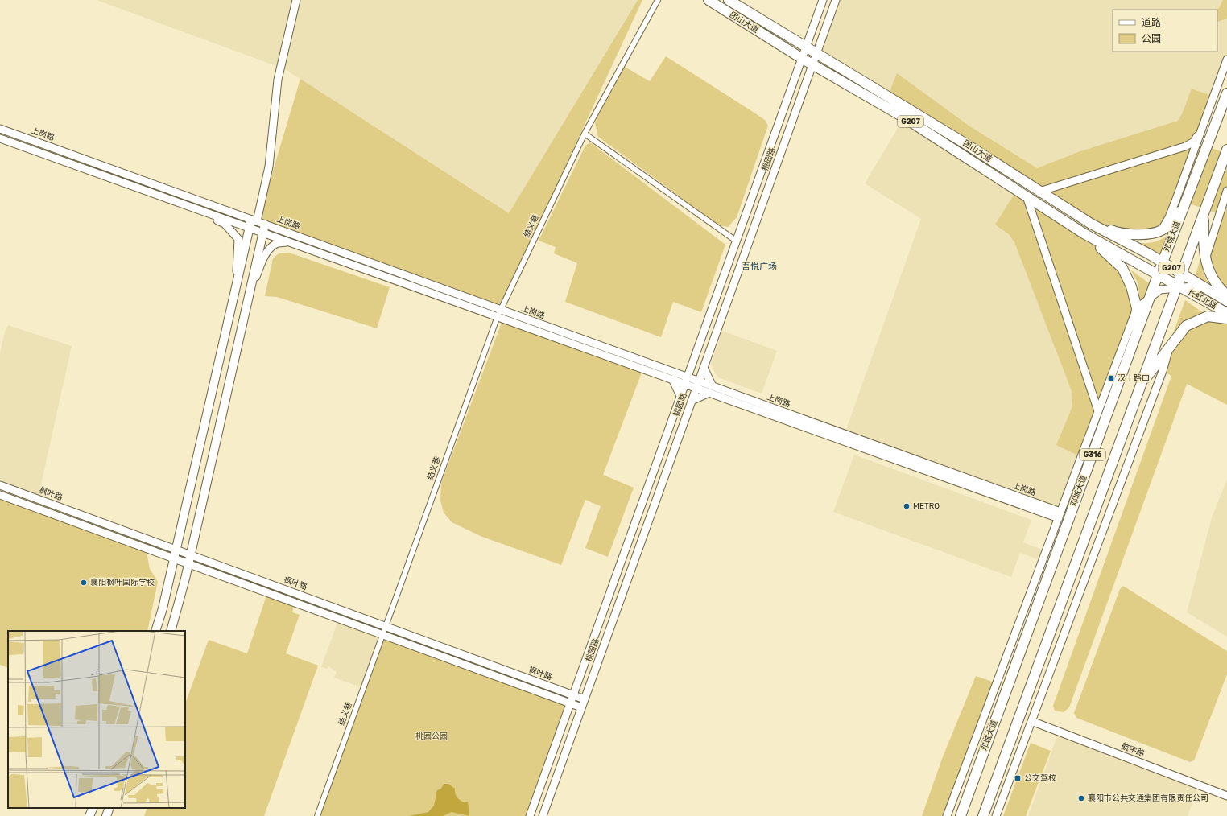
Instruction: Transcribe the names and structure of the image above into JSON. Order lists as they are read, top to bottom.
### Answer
{
  "streets": {
    "highway": [
      "团山大道",
      "G207",
      "邓城大道",
      "长虹北路",
      "G316"
    ],
    "street": [
      "上岗路",
      "桃园路",
      "结义巷",
      "枫叶路",
      "航宇路"
    ]
  },
  "crossings": [
    ["团山大道", "桃园路"],
    ["团山大道", "邓城大道"],
    ["团山大道", "长虹北路"],
    ["团山大道", "G316"],
    ["上岗路", "桃园路"],
    ["上岗路", "结义巷"],
    ["桃园路", "枫叶路"],
    ["结义巷", "枫叶路"],
    ["长虹北路", "G316"]
  ],
  "districts": ["吾悦广场"],
  "parks": ["桃园公园"],
  "places": {
    "transit": ["汉十路口", "公交驾校"],
    "other": ["METRO", "襄阳枫叶国际学校", "襄阳市公共交通集团有限责任公司"]
  },
  "legend": ["道路", "公园"]
}
